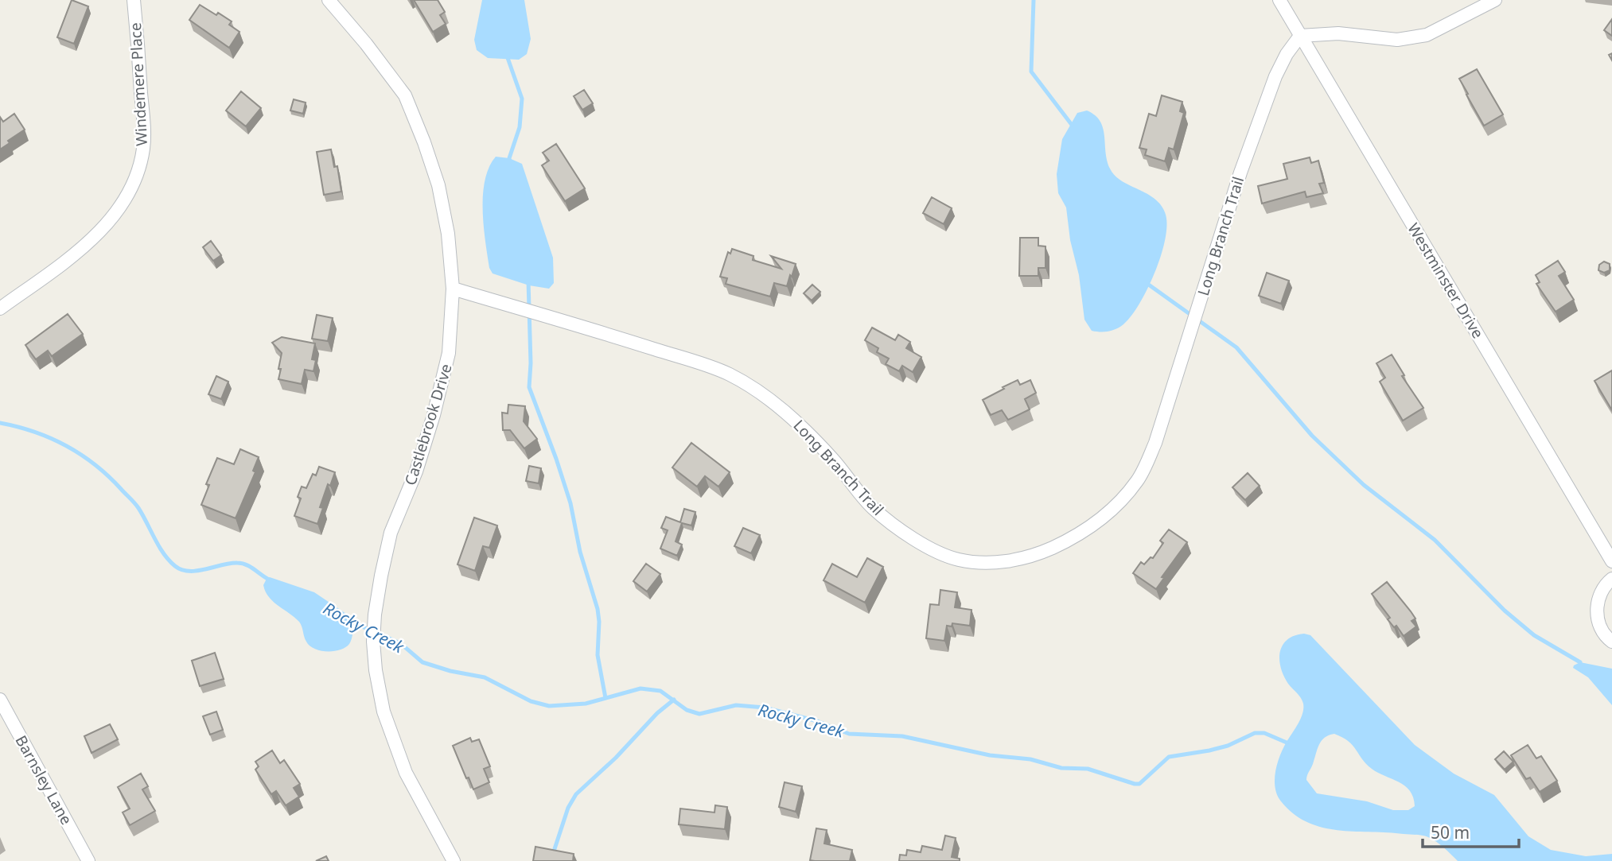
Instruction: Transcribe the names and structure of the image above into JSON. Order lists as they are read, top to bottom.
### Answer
{
  "streets": {
    "street": [
      "Windemere Place",
      "Long Branch Trail",
      "Westminster Drive",
      "Castlebrook Drive",
      "Barnsley Lane"
    ]
  },
  "crossings": [
    ["Long Branch Trail", "Westminster Drive"],
    ["Long Branch Trail", "Castlebrook Drive"]
  ],
  "water": ["Rocky Creek"],
  "scale_bar": "50 m"
}
